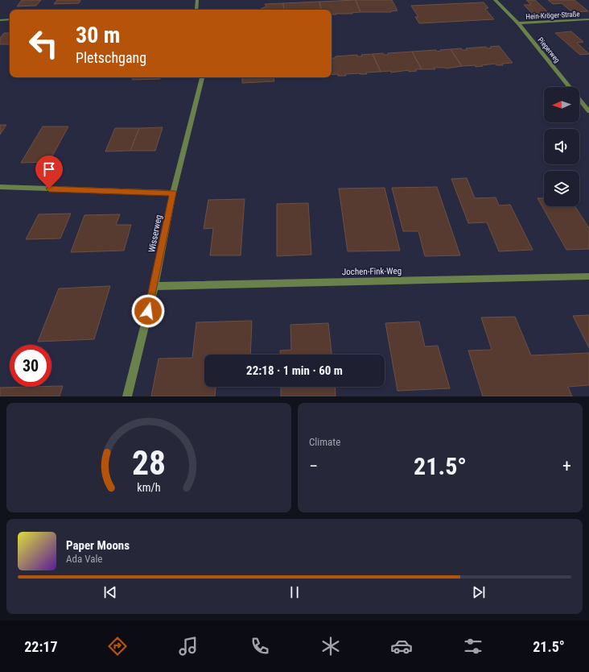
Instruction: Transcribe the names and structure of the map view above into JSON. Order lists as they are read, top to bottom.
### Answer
{
  "streets": {
    "street": [
      "Hein-Kröger-Straße",
      "Pieperweg",
      "Wisserweg",
      "Jochen-Fink-Weg"
    ]
  },
  "crossings": [
    ["Hein-Kröger-Straße", "Pieperweg"],
    ["Wisserweg", "Jochen-Fink-Weg"]
  ],
  "north": "left",
  "page": {
    "turn": ["30 m", "Pletschgang"],
    "limit": "30",
    "trip": "22:18 · 1 min · 60 m",
    "tile": "Climate",
    "heat": ["−", "21.5°", "+"],
    "song": ["Paper Moons", "Ada Vale"],
    "tabs": ["22:17", "21.5°"],
    "gauge": ["28", "km/h"]
  }
}
